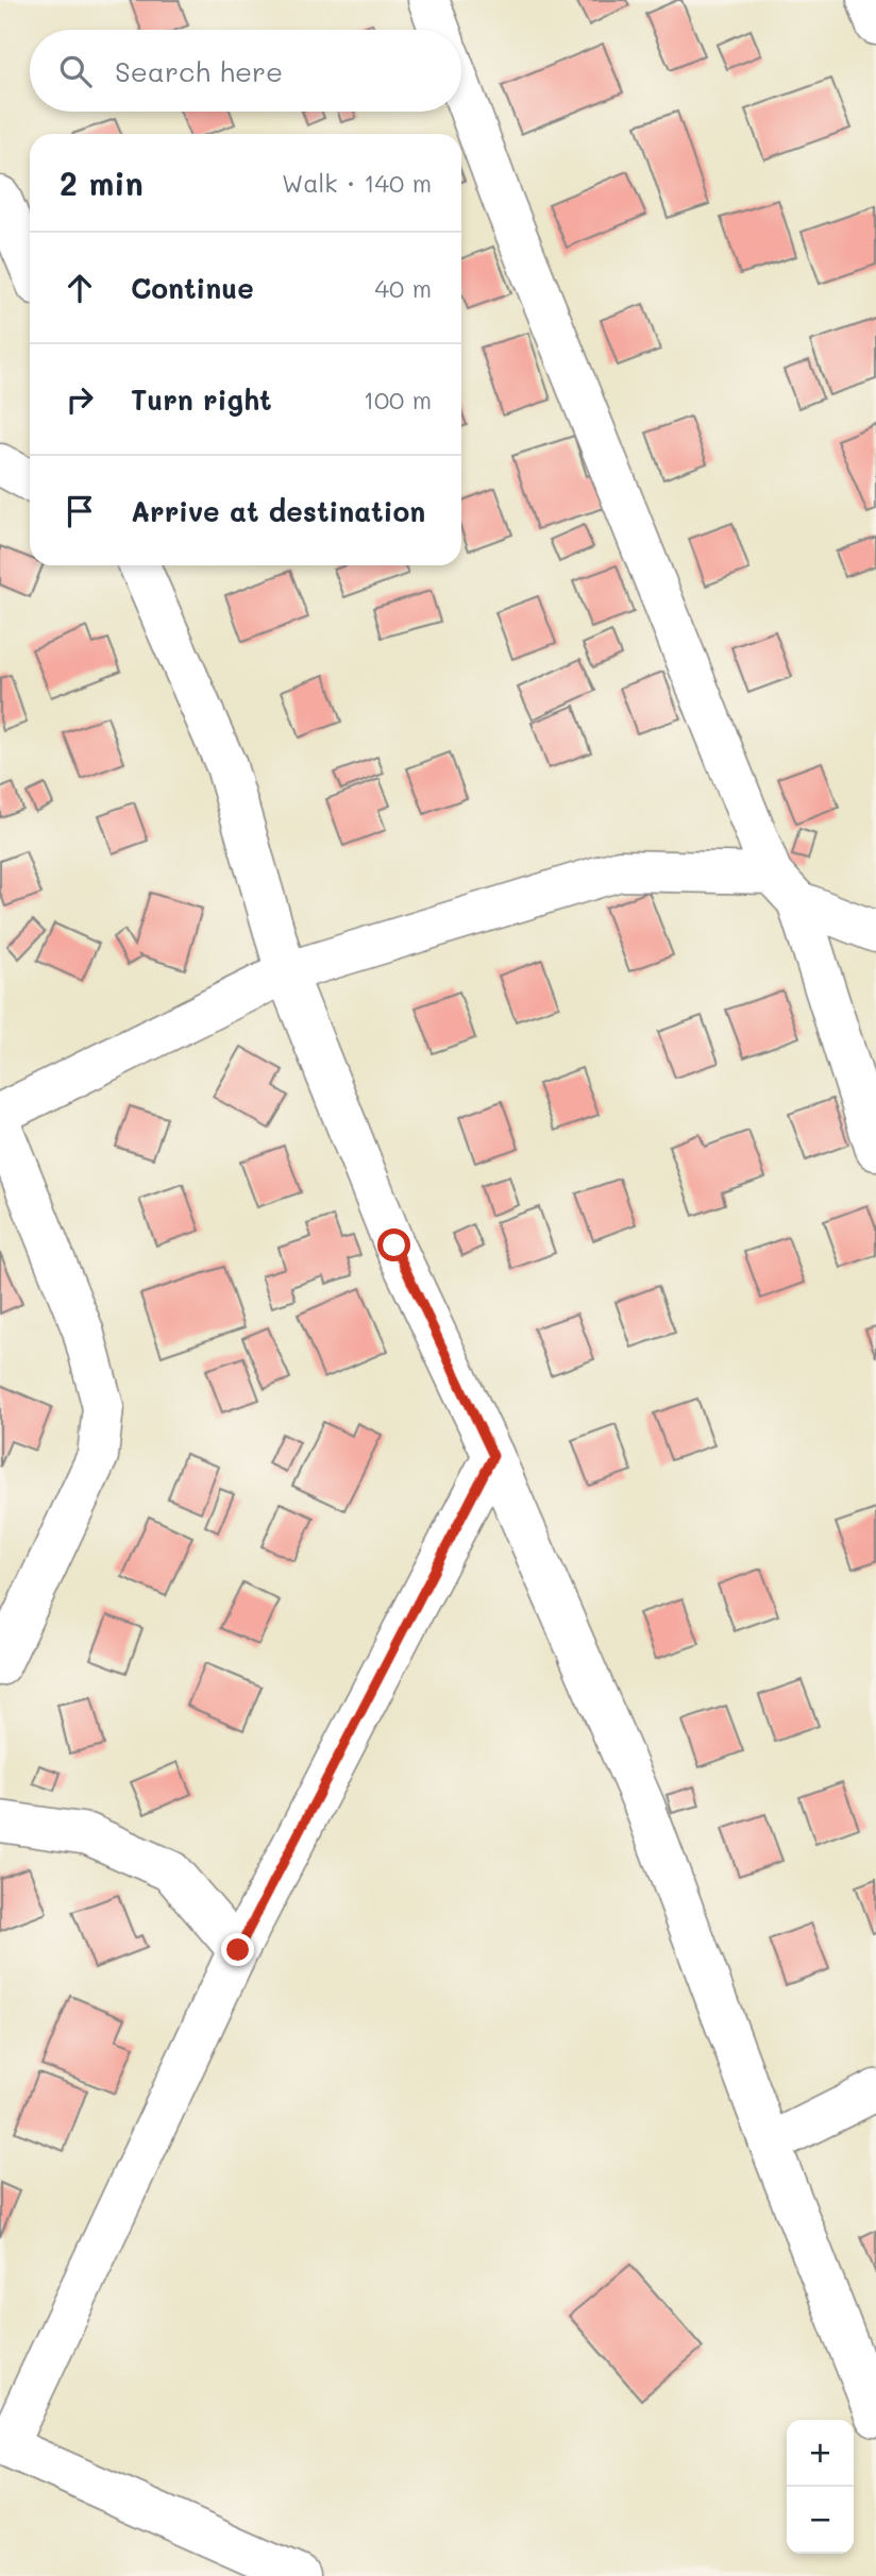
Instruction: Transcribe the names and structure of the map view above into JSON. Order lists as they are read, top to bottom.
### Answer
{
  "page": {
    "search": "Search here",
    "heading": ["2 min", "Walk · 140 m"],
    "list": [
      ["Continue", "40 m"],
      ["Turn right", "100 m"],
      "Arrive at destination"
    ],
    "map_buttons": ["+", "−"]
  }
}
